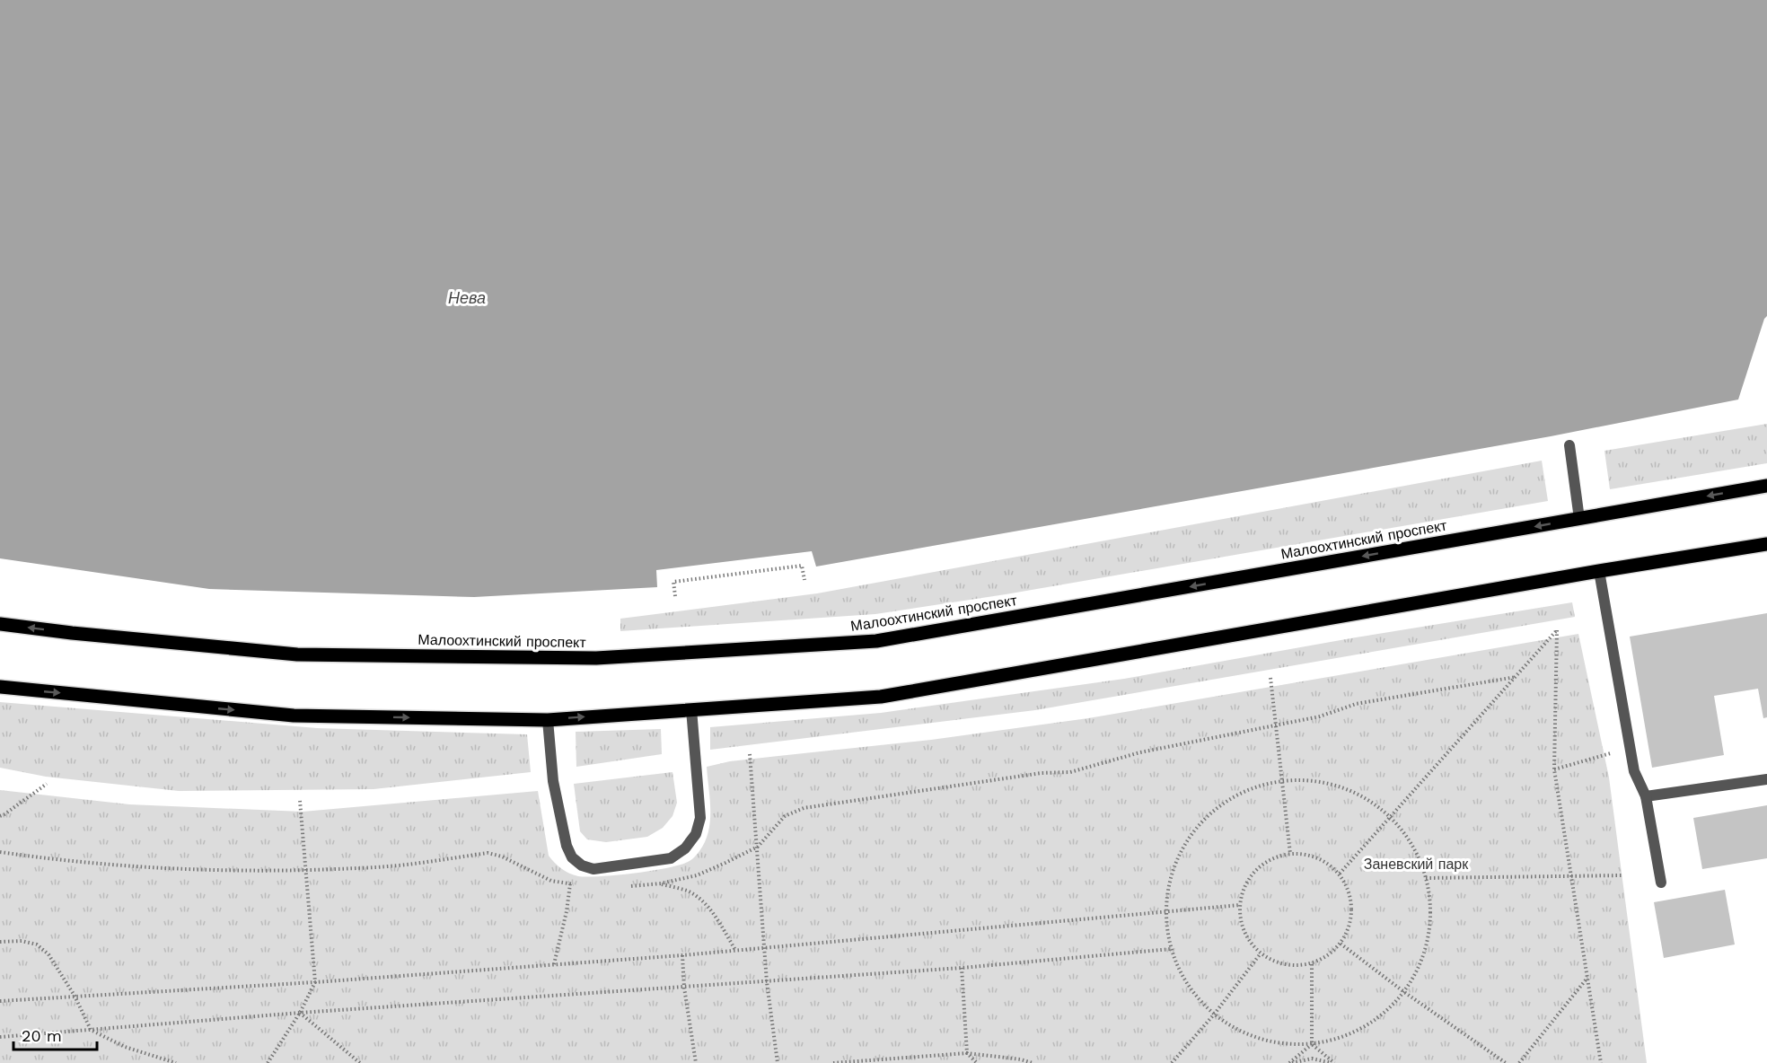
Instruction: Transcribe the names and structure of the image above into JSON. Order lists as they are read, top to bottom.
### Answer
{
  "streets": {
    "main road": ["Малоохтинский проспект"]
  },
  "water": ["Нева"],
  "parks": ["Заневский парк"],
  "scale_bar": "20 m"
}
